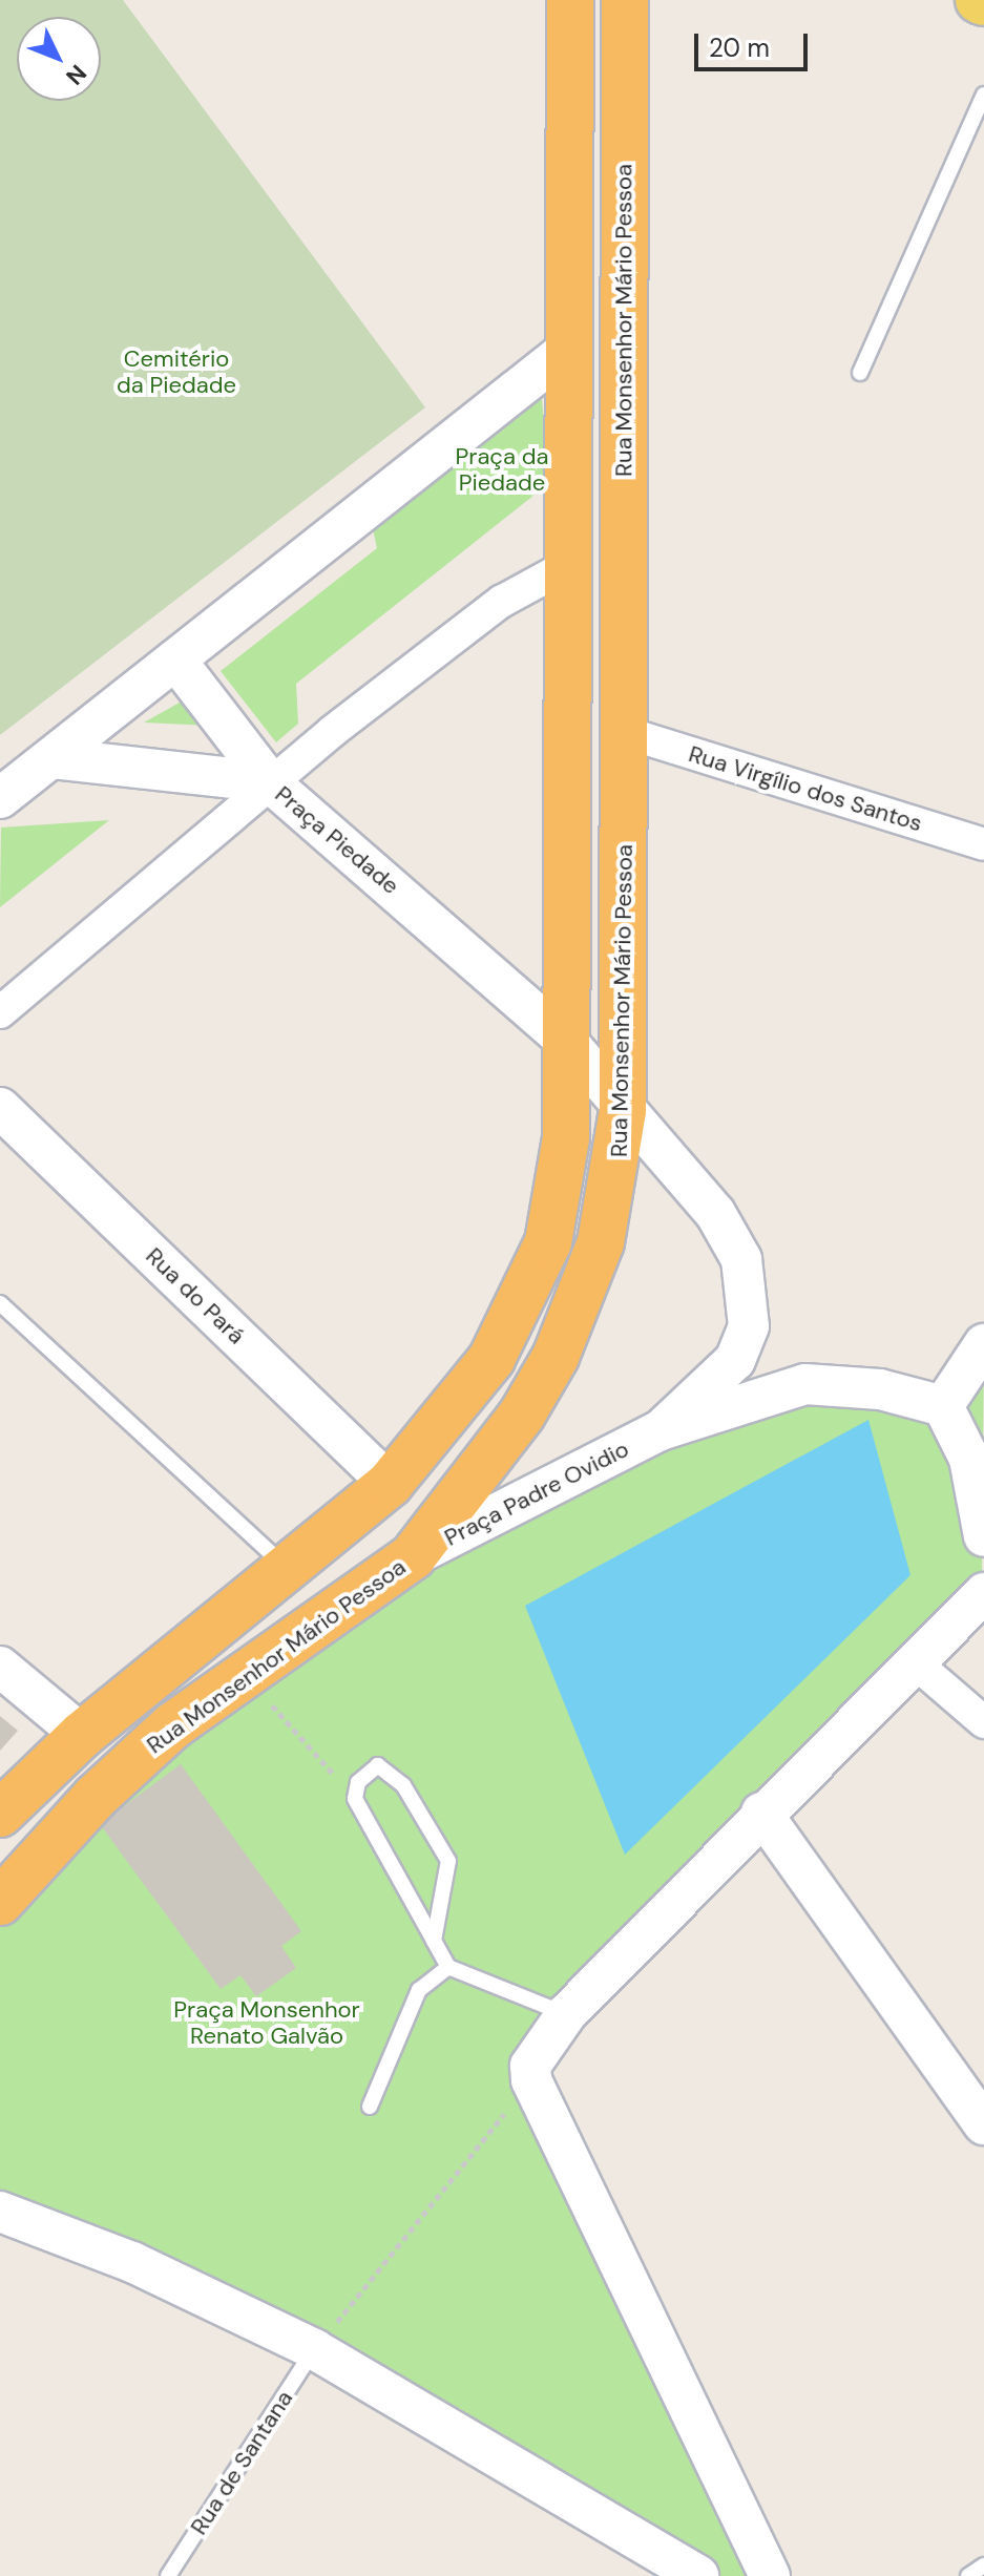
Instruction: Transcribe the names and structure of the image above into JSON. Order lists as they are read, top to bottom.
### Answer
{
  "streets": {
    "highway": ["Rua Monsenhor Mário Pessoa"],
    "street": [
      "Rua Virgílio dos Santos",
      "Praça Piedade",
      "Rua do Pará",
      "Praça Padre Ovidio"
    ],
    "lane": ["Rua de Santana"]
  },
  "crossings": [
    ["Rua Monsenhor Mário Pessoa", "Rua Virgílio dos Santos"],
    ["Rua Monsenhor Mário Pessoa", "Praça Piedade"],
    ["Rua Monsenhor Mário Pessoa", "Praça Padre Ovidio"],
    ["Praça Piedade", "Praça Padre Ovidio"]
  ],
  "parks": ["Cemitério da Piedade", "Praça da Piedade", "Praça Monsenhor Renato Galvão"],
  "scale_bar": "20 m",
  "north": "bottom right"
}
